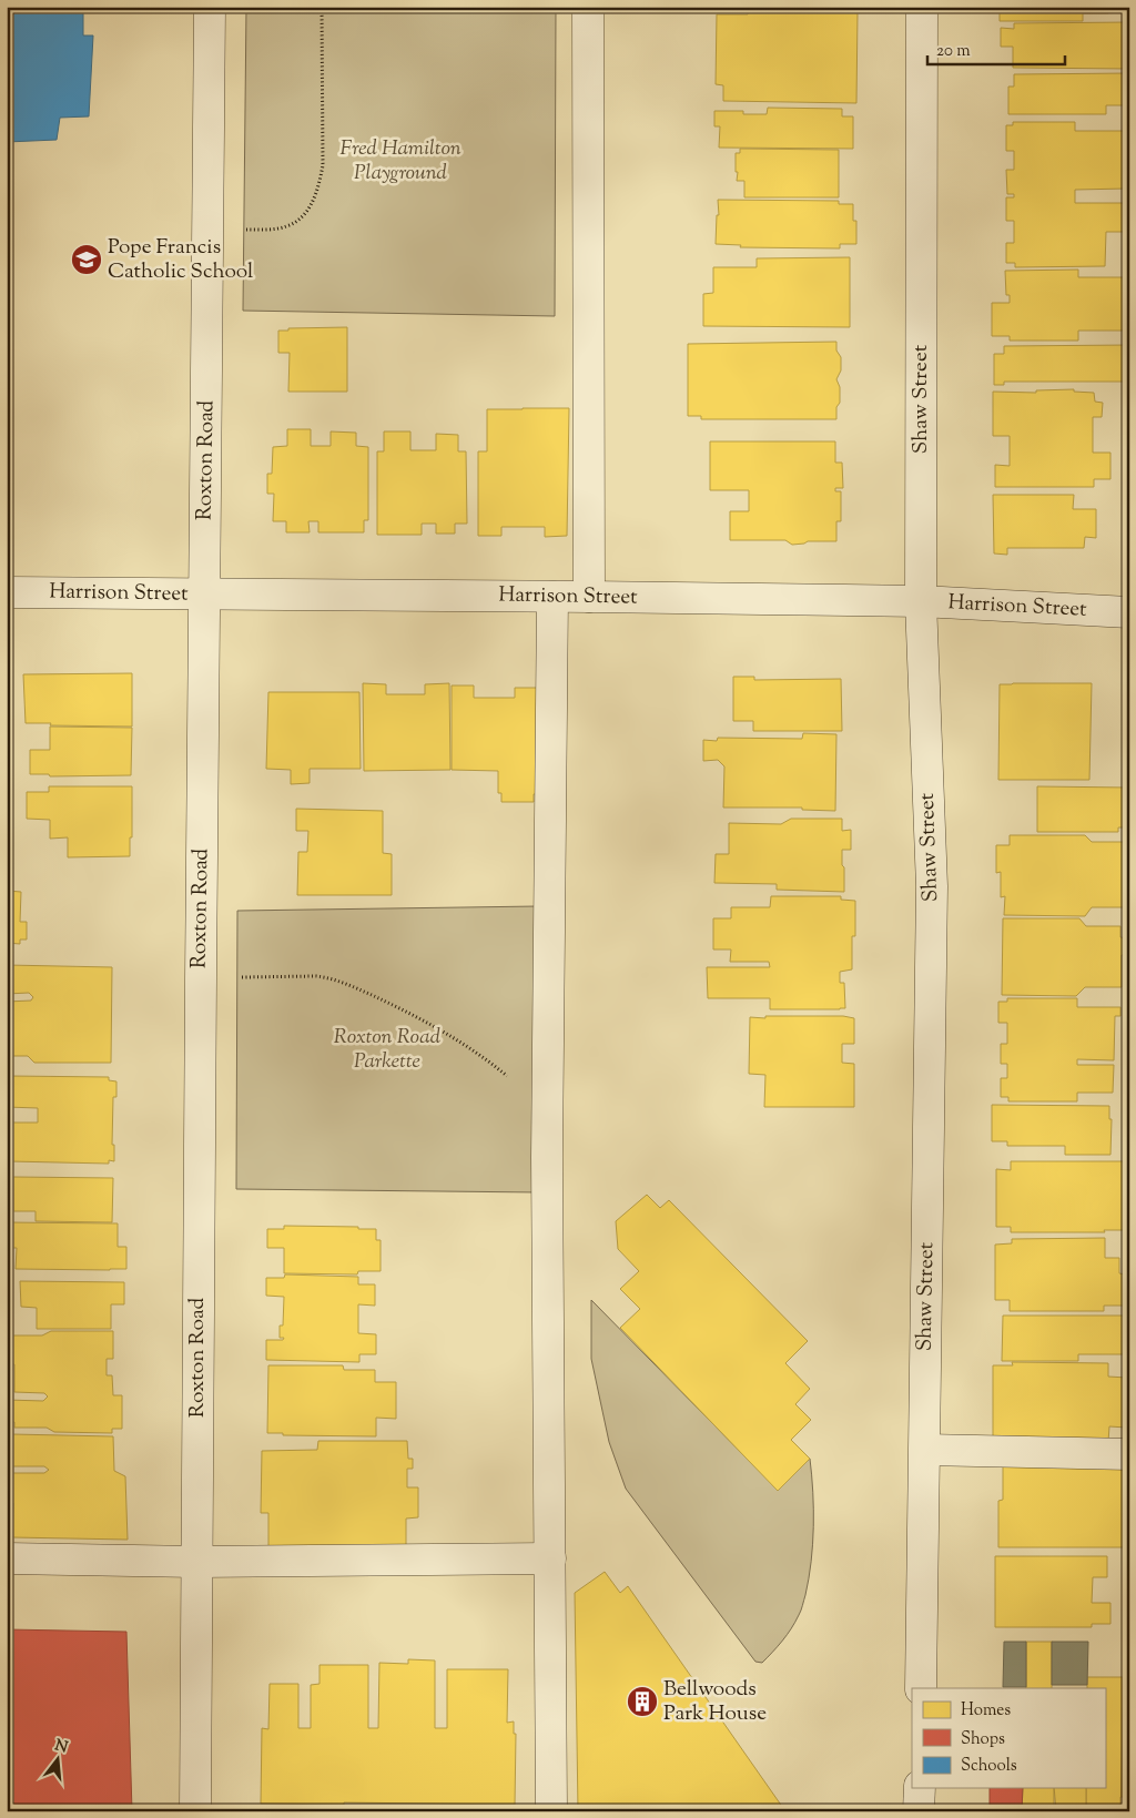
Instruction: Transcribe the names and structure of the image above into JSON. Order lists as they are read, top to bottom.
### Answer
{
  "streets": {
    "street": ["Shaw Street", "Roxton Road", "Harrison Street"]
  },
  "crossings": [
    ["Shaw Street", "Harrison Street"],
    ["Roxton Road", "Harrison Street"]
  ],
  "parks": ["Fred Hamilton Playground", "Roxton Road Parkette"],
  "places": {
    "school or university": ["Pope Francis Catholic School"],
    "building": ["Bellwoods Park House"]
  },
  "legend": ["Homes", "Shops", "Schools"],
  "scale_bar": "20 m",
  "north": "top"
}
